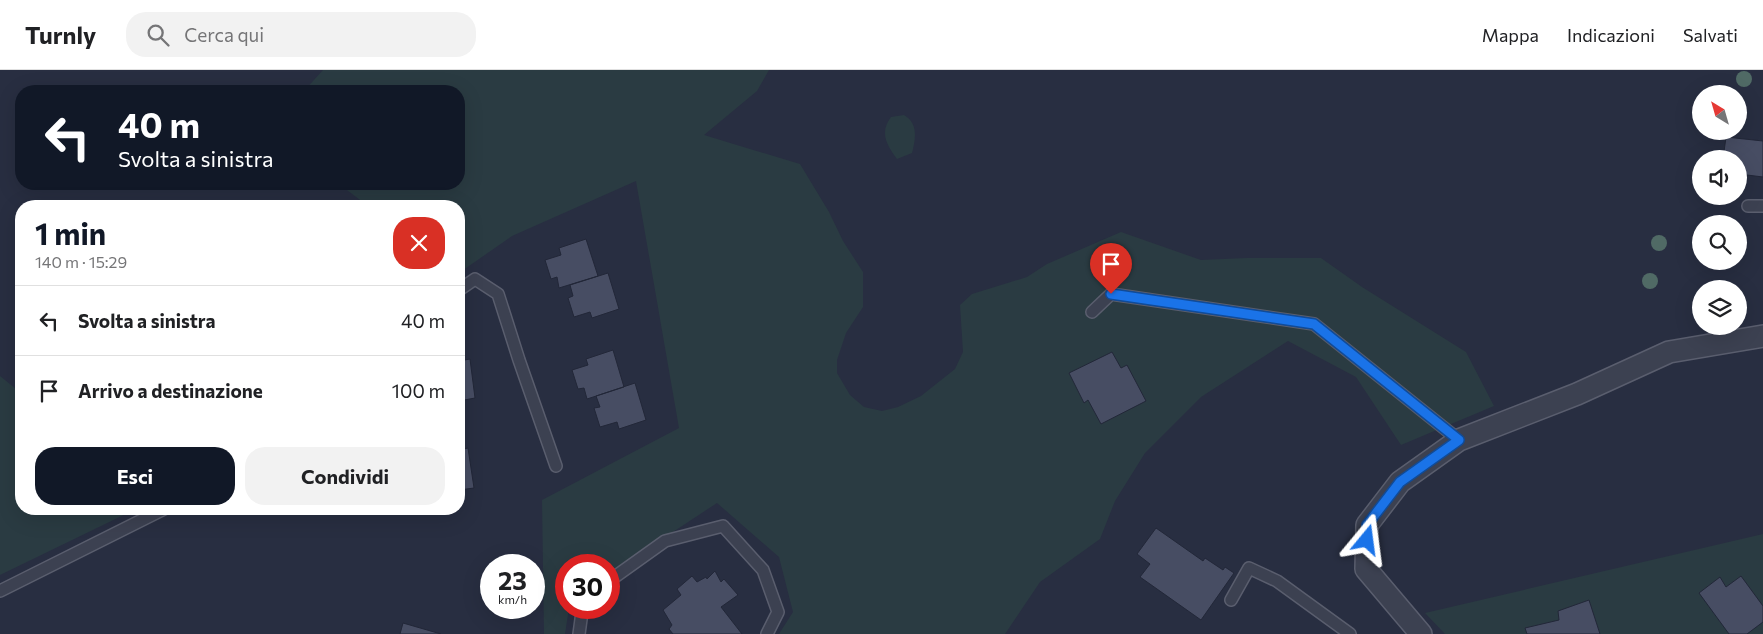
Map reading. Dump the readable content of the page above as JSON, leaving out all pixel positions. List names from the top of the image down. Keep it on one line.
{"north":"top left","page":{"header":"Turnly","search":"Cerca qui","nav":["Mappa","Indicazioni","Salvati"],"turn":["40 m","Svolta a sinistra"],"heading":["1 min","140 m · 15:29"],"list":[{"name":"Svolta a sinistra","value":"40 m"},{"name":"Arrivo a destinazione","value":"100 m"}],"buttons":["Esci","Condividi"],"speed":"23 km/h","limit":"30"}}
